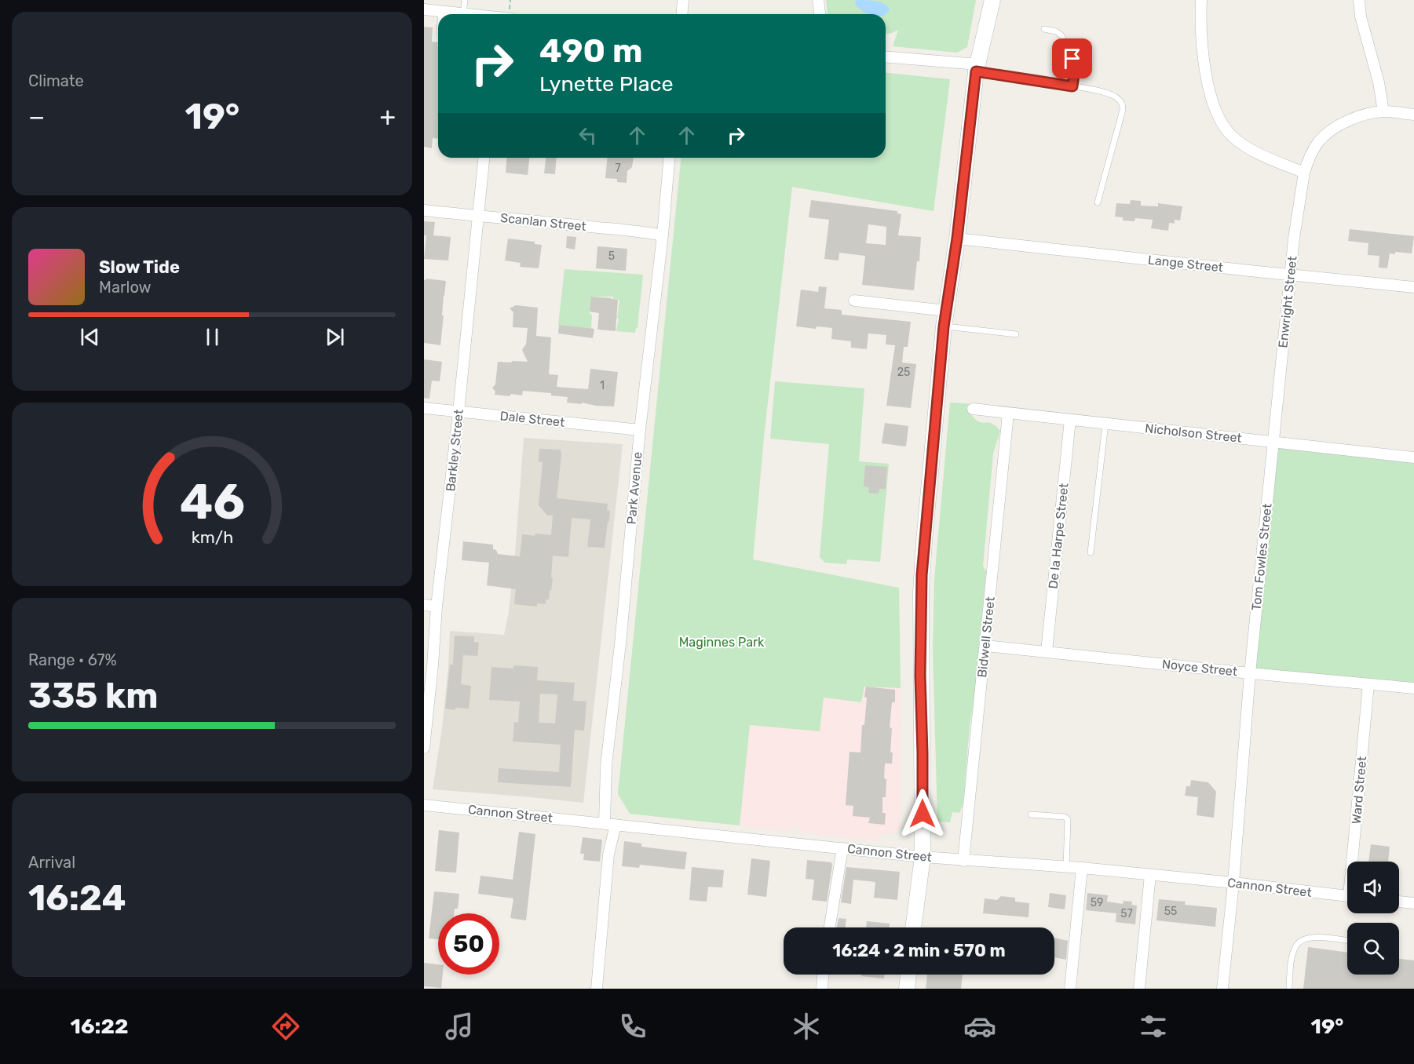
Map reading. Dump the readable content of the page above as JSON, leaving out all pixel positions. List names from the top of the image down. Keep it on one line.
{"streets":{"street":["Scanlan Street","Lange Street","Enwright Street","Dale Street","Nicholson Street","Barkley Street","Park Avenue","De la Harpe Street","Tom Fowles Street","Bidwell Street","Noyce Street","Ward Street","Cannon Street"]},"crossings":[["Scanlan Street","Barkley Street"],["Scanlan Street","Park Avenue"],["Lange Street","Enwright Street"],["Enwright Street","Nicholson Street"],["Enwright Street","Tom Fowles Street"],["Dale Street","Barkley Street"],["Dale Street","Park Avenue"],["Nicholson Street","De la Harpe Street"],["Nicholson Street","Tom Fowles Street"],["Nicholson Street","Bidwell Street"],["Park Avenue","Cannon Street"],["De la Harpe Street","Noyce Street"],["Tom Fowles Street","Noyce Street"],["Tom Fowles Street","Cannon Street"],["Bidwell Street","Noyce Street"],["Bidwell Street","Cannon Street"],["Noyce Street","Ward Street"]],"parks":["Maginnes Park"],"house_numbers":["7","5","25","1","59","55","57"],"page":{"tile":["Climate",["Range · 67%","335 km"],["Arrival","16:24"]],"turn":["490 m","Lynette Place"],"heat":["−","19°","+"],"song":["Slow Tide","Marlow"],"limit":"50","trip":"16:24 · 2 min · 570 m","tabs":["16:22","19°"],"gauge":["46","km/h"]}}
